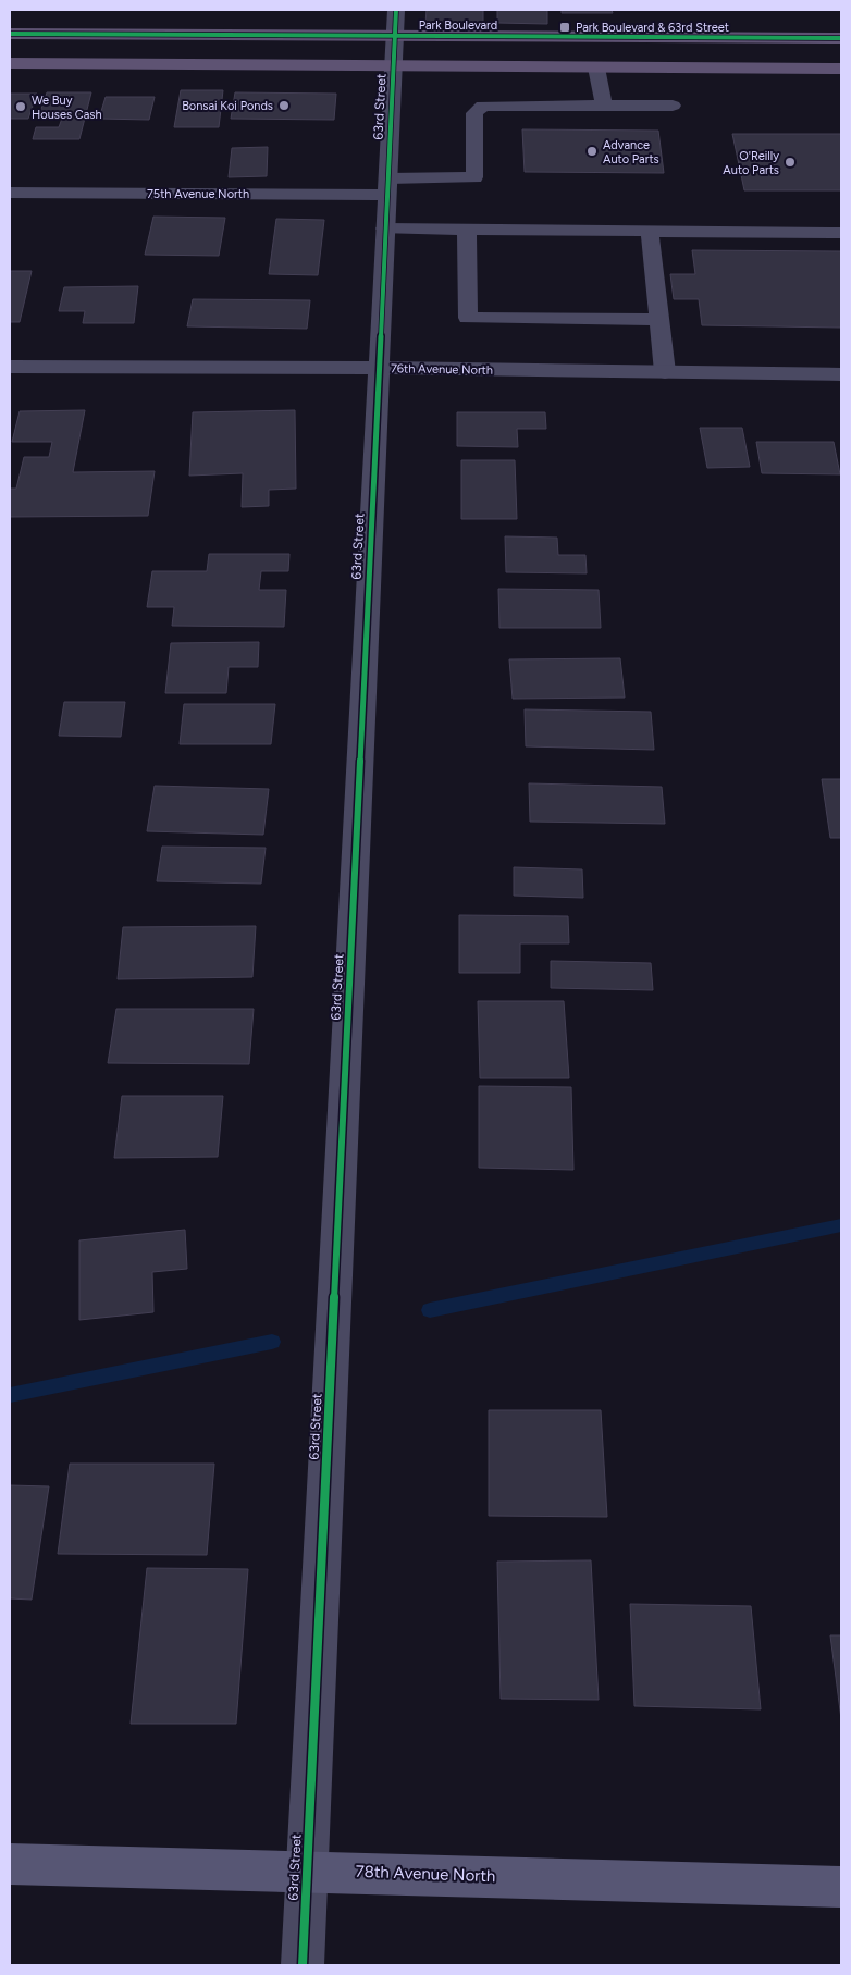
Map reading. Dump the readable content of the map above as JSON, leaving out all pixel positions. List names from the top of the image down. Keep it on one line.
{"streets":{"main road":["Park Boulevard"],"street":["63rd Street","75th Avenue North","76th Avenue North","78th Avenue North"]},"crossings":[["Park Boulevard","63rd Street"],["63rd Street","75th Avenue North"],["63rd Street","76th Avenue North"],["63rd Street","78th Avenue North"]],"places":{"transit":["Park Boulevard & 63rd Street"],"other":["Bonsai Koi Ponds","We Buy Houses Cash","Advance Auto Parts","O'Reilly Auto Parts"]}}
